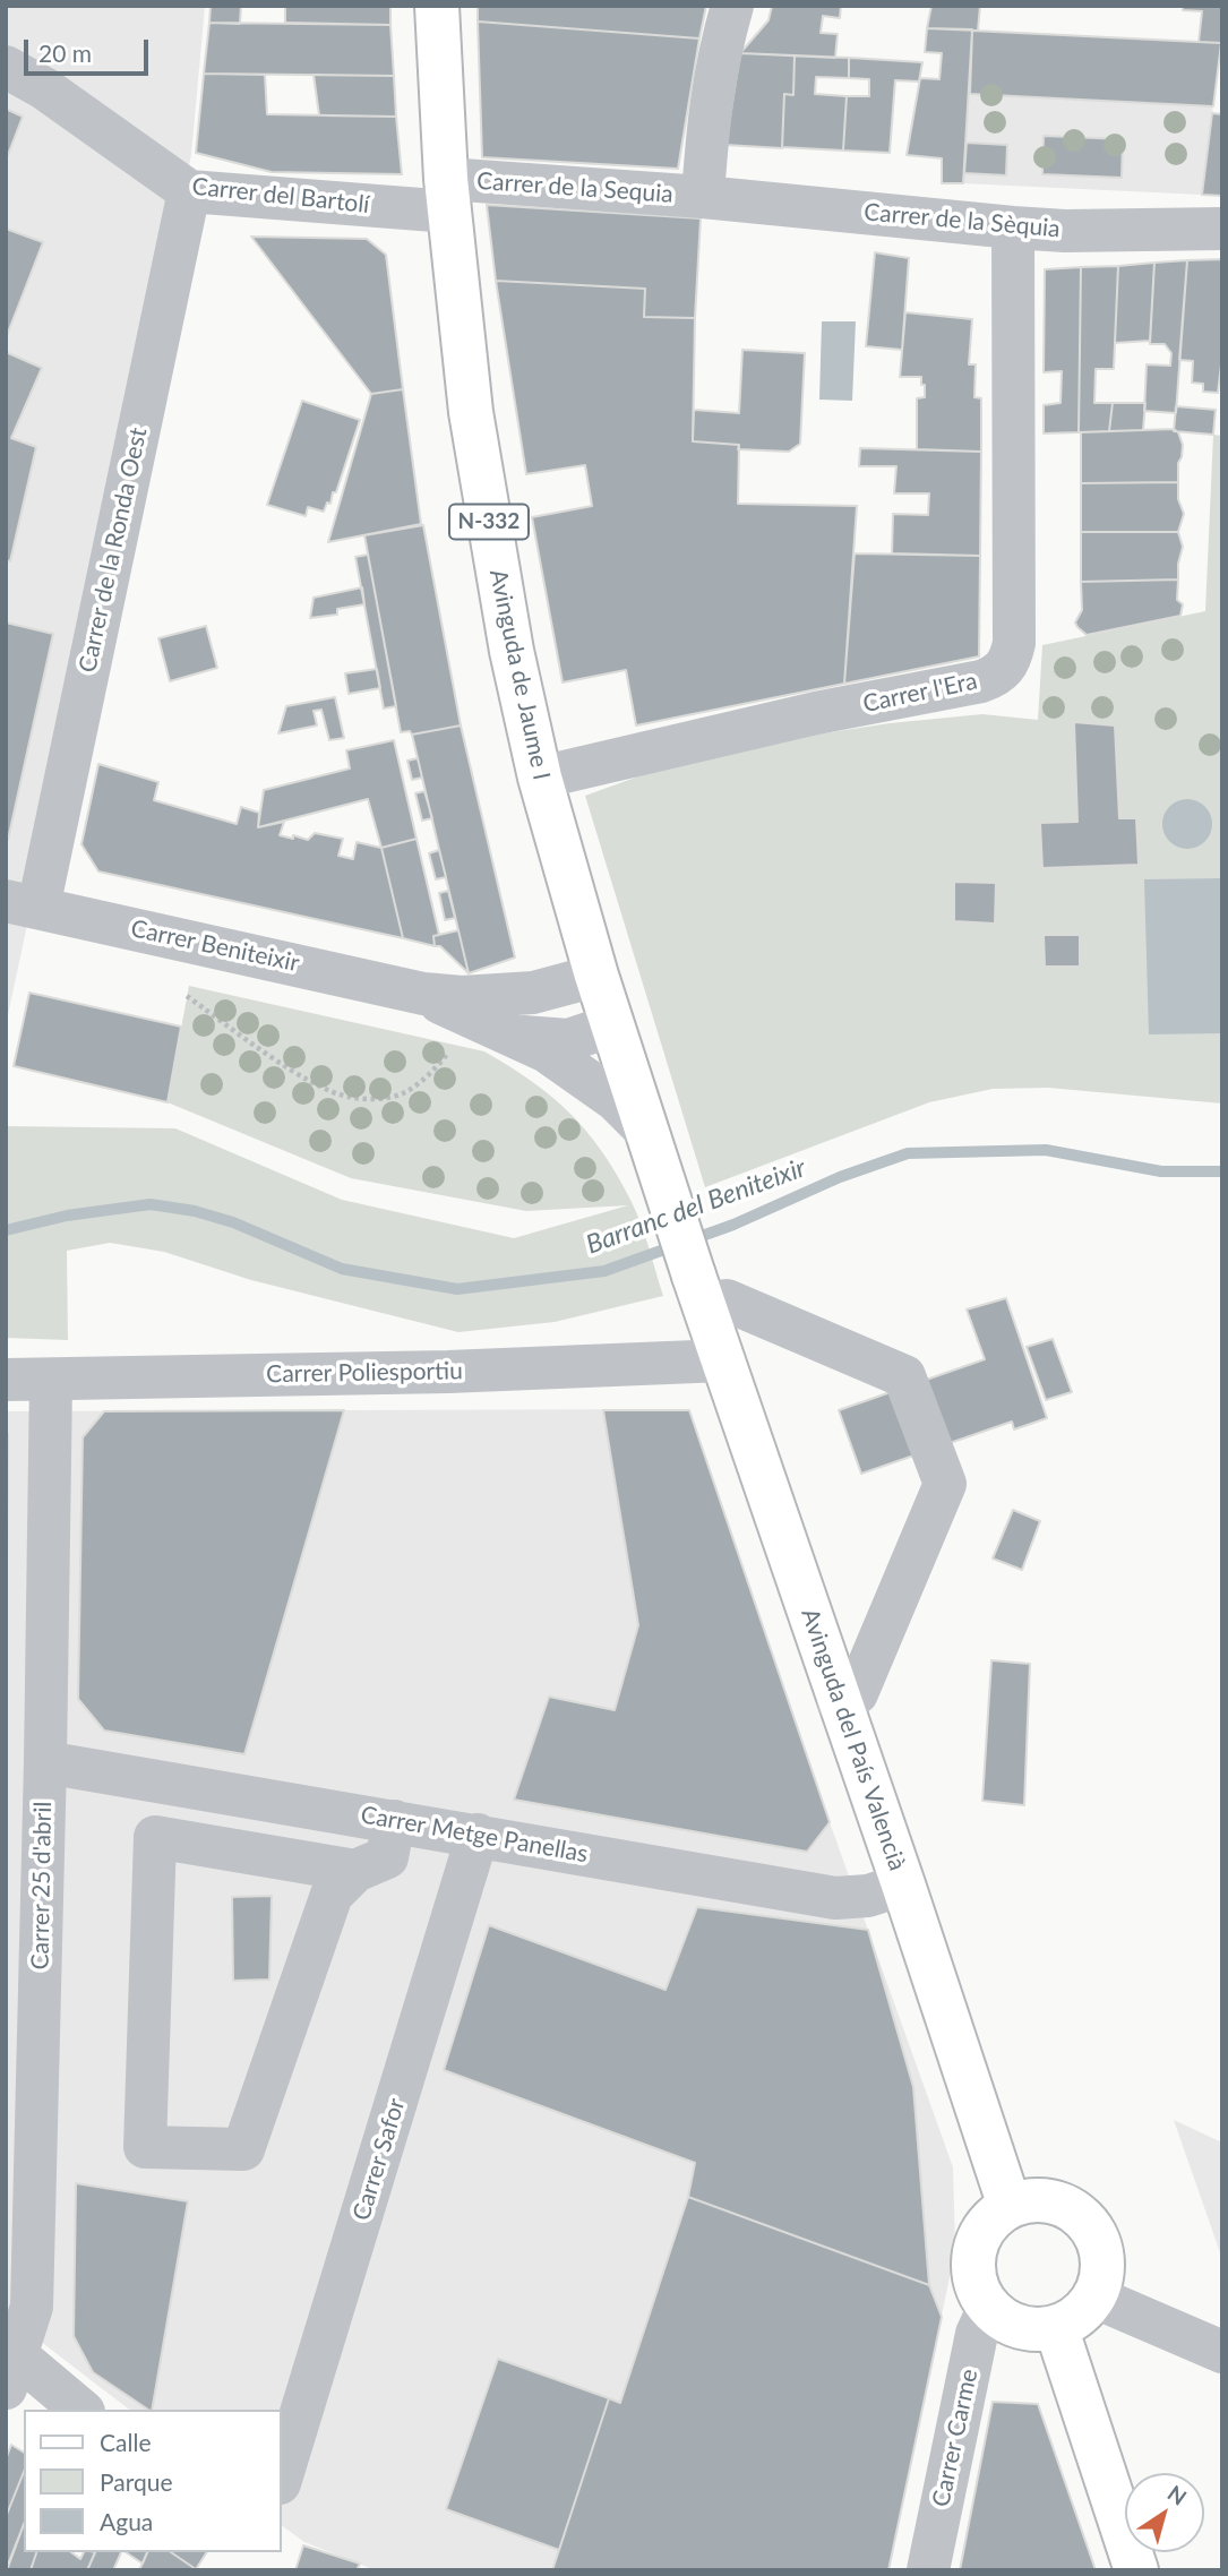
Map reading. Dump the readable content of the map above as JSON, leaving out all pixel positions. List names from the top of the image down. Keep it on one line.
{"streets":{"main road":["N-332","Avinguda de Jaume I","Avinguda del País Valencià"],"street":["Carrer de la Sequia","Carrer del Bartolí","Carrer de la Sèquia","Carrer de la Ronda Oest","Carrer l'Era","Carrer Beniteixir","Carrer Poliesportiu","Carrer Metge Panellas","Carrer 25 d'abril","Carrer Safor","Carrer Carme"]},"crossings":[["Carrer de la Sequia","Carrer del Bartolí"],["Carrer de la Sequia","Carrer de la Sèquia"],["Carrer de la Sequia","Avinguda de Jaume I"],["Carrer del Bartolí","Carrer de la Ronda Oest"],["Carrer del Bartolí","Avinguda de Jaume I"],["Carrer de la Sèquia","Carrer l'Era"],["Carrer de la Ronda Oest","Carrer Beniteixir"],["Avinguda de Jaume I","Carrer l'Era"],["Avinguda de Jaume I","Carrer Beniteixir"],["Avinguda de Jaume I","Avinguda del País Valencià"],["Carrer Poliesportiu","Avinguda del País Valencià"],["Carrer Poliesportiu","Carrer 25 d'abril"],["Avinguda del País Valencià","Carrer Metge Panellas"],["Avinguda del País Valencià","Carrer Carme"],["Carrer Metge Panellas","Carrer 25 d'abril"],["Carrer Metge Panellas","Carrer Safor"]],"water":["Barranc del Beniteixir"],"legend":["Calle","Parque","Agua"],"scale_bar":"20 m","north":"top right"}
